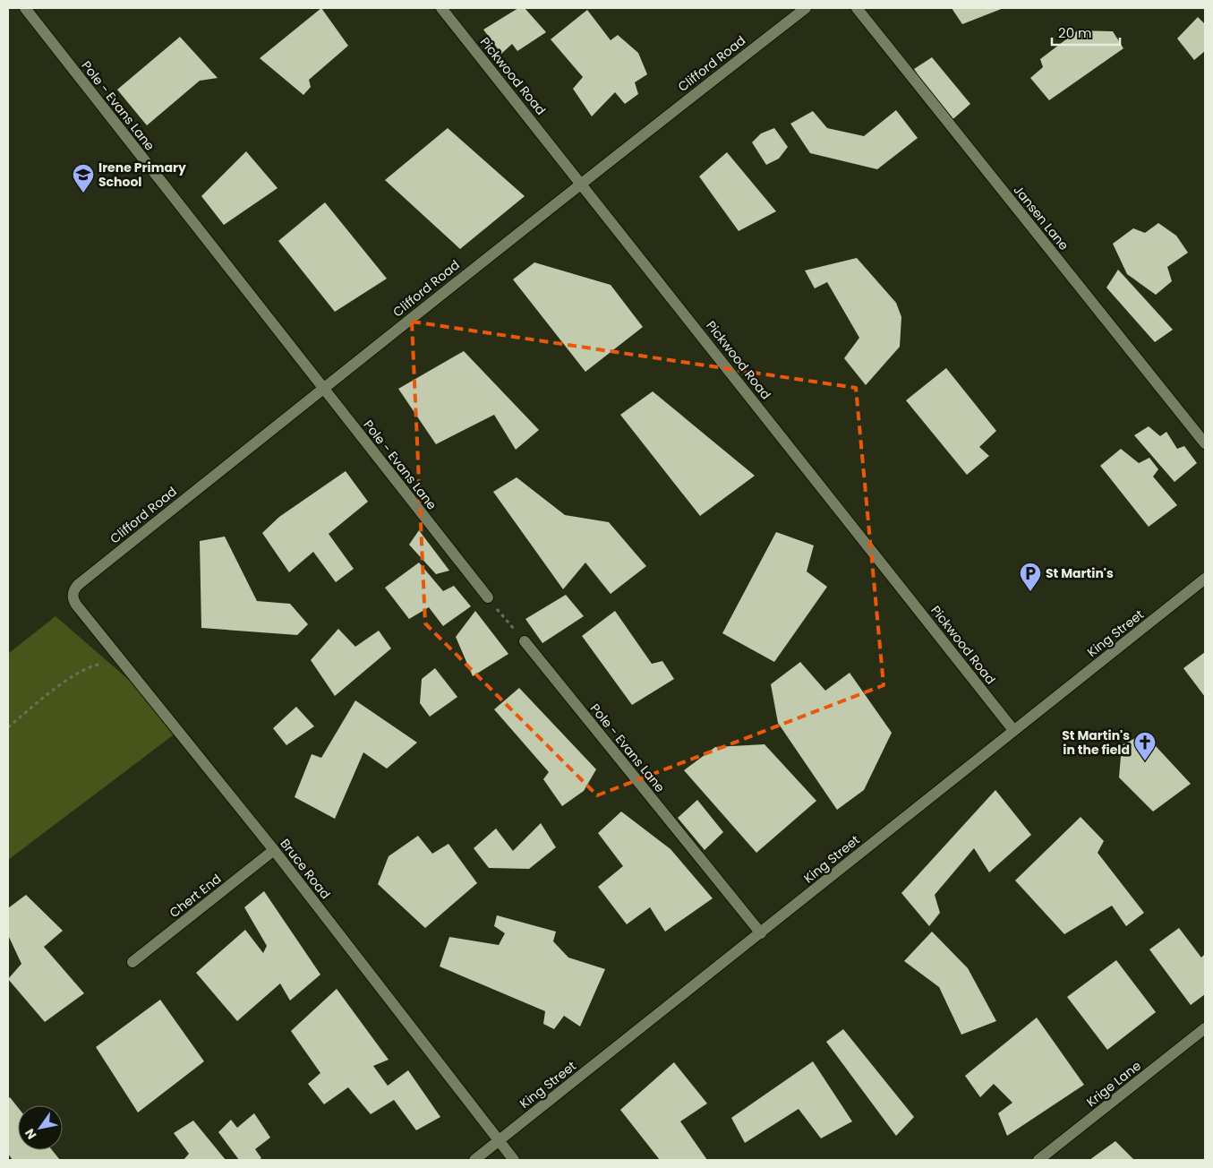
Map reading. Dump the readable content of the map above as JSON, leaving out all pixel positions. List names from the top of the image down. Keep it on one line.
{"streets":{"street":["Clifford Road","Pickwood Road","Pole - Evans Lane","Jansen Lane","King Street","Bruce Road","Chert End","Krige Lane"]},"crossings":[["Clifford Road","Pickwood Road"],["Clifford Road","Pole - Evans Lane"],["Clifford Road","Bruce Road"],["Pickwood Road","King Street"],["Pole - Evans Lane","King Street"],["King Street","Bruce Road"],["Bruce Road","Chert End"]],"places":{"school or university":["Irene Primary School"],"parking":["St Martin's"],"church":["St Martin's in the field"]},"scale_bar":"20 m","north":"bottom left"}
